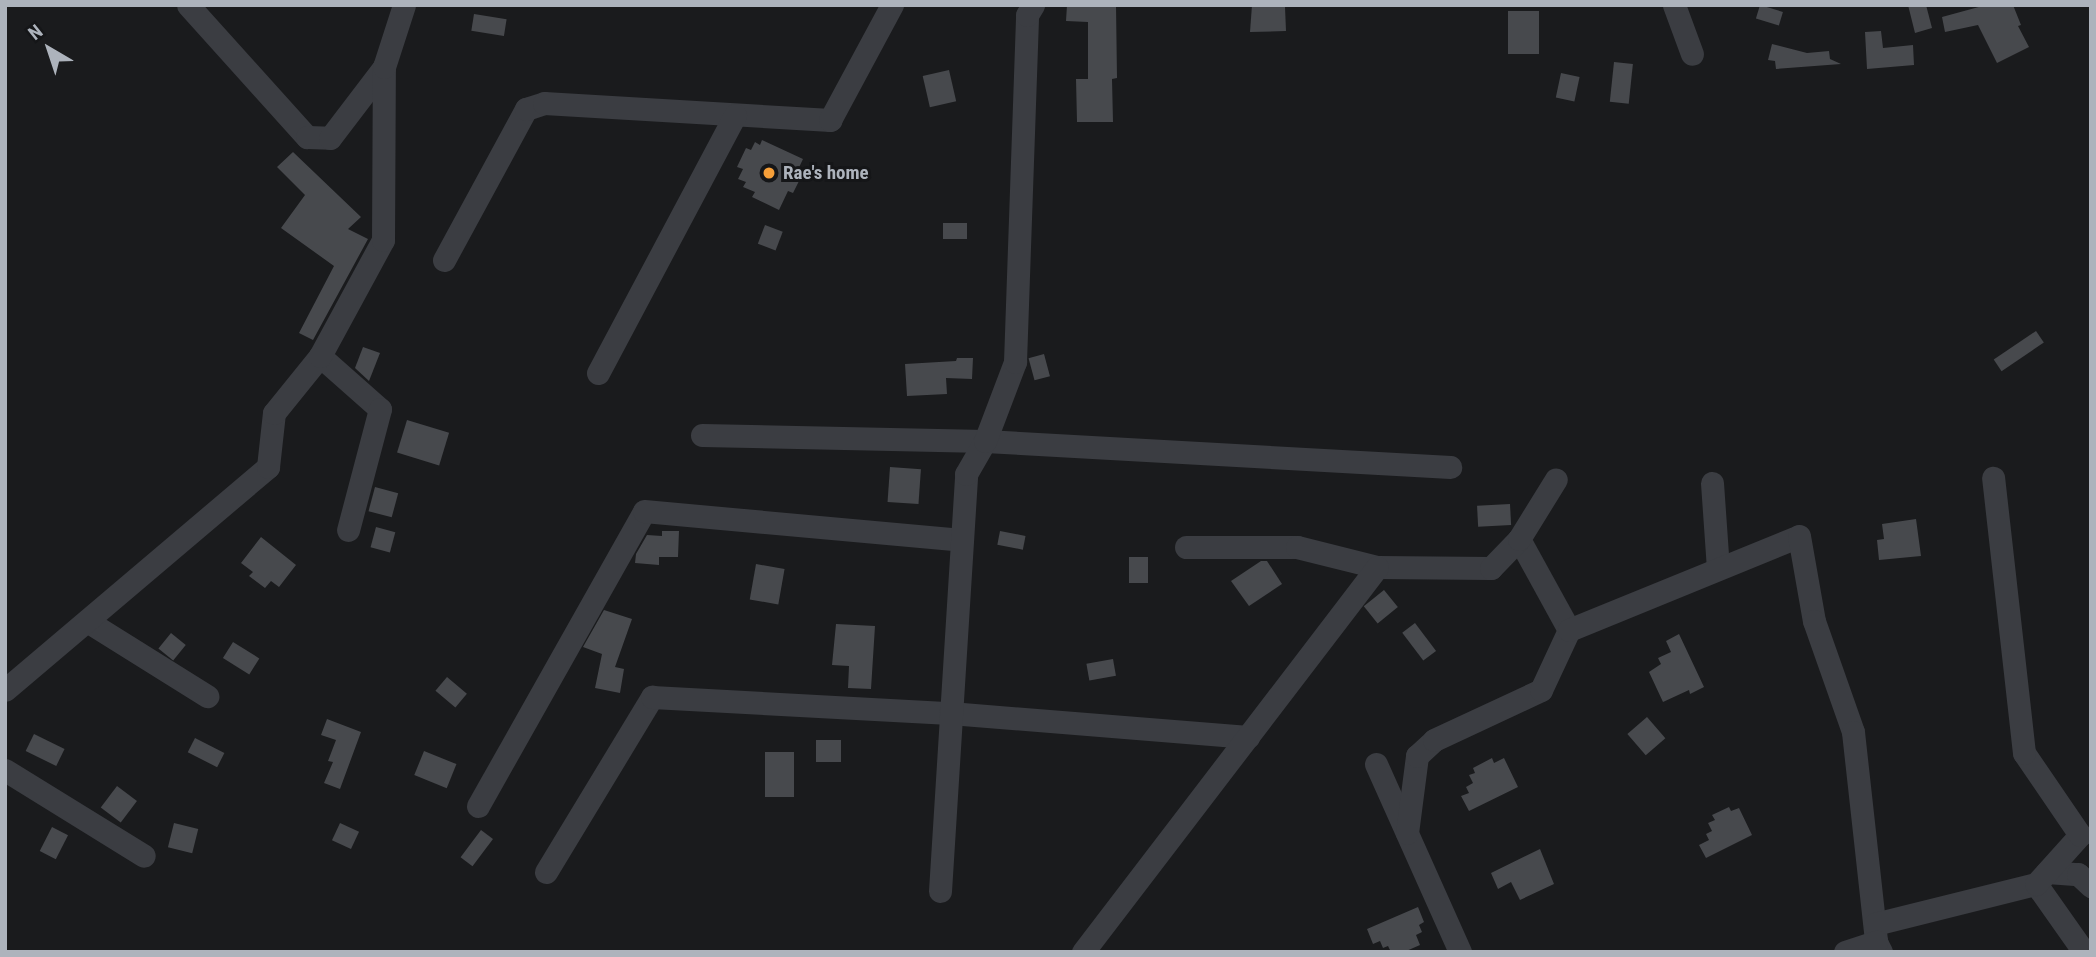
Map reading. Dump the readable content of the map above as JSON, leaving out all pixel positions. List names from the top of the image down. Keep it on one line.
{"places":["Rae's home"],"north":"top left"}
